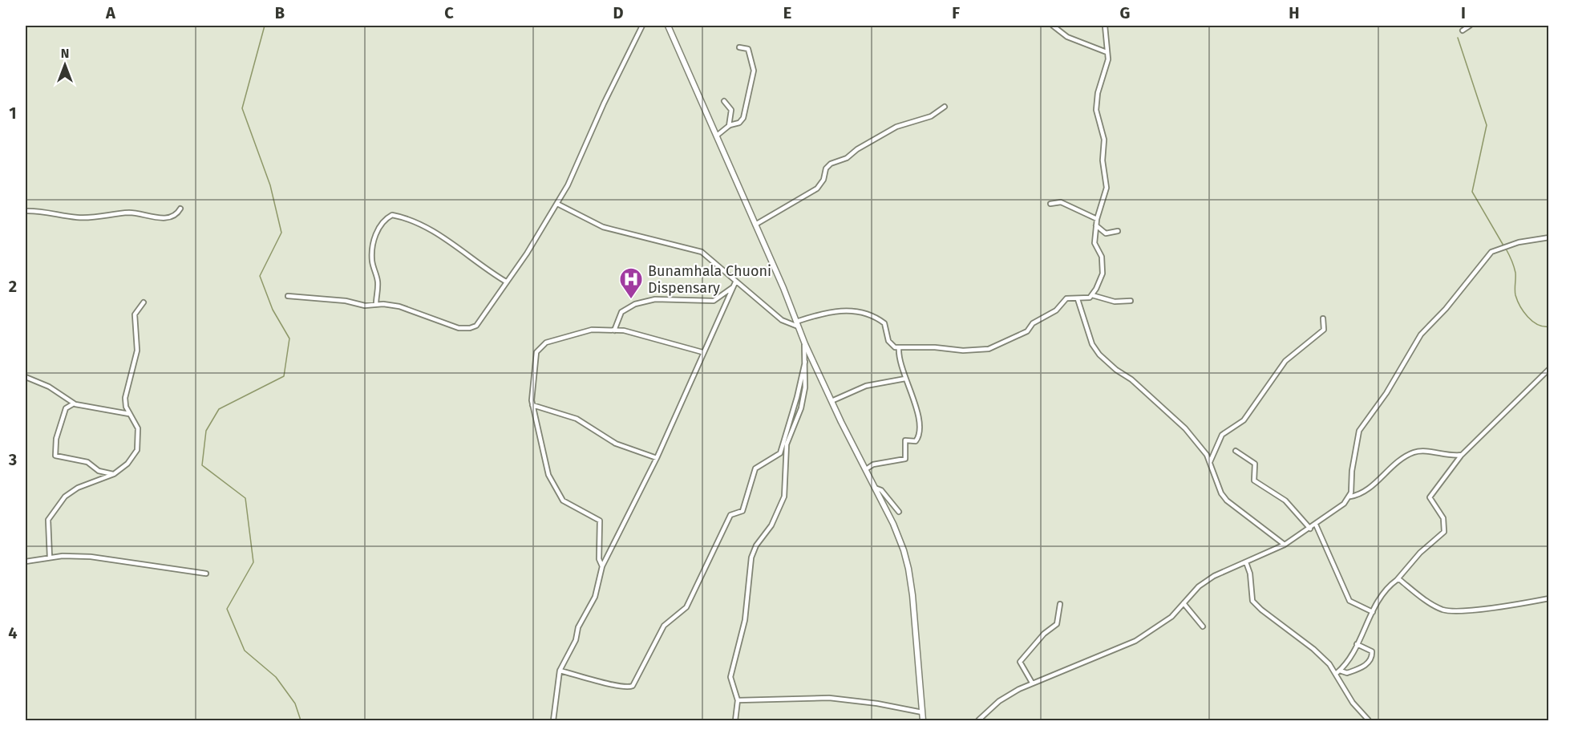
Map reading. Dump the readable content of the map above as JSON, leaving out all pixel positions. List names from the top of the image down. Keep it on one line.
{"places":{"hospital":["Bunamhala Chuoni Dispensary"]},"north":"top","grid":{"columns":["A","B","C","D","E","F","G","H","I"],"rows":["1","2","3","4"]}}
